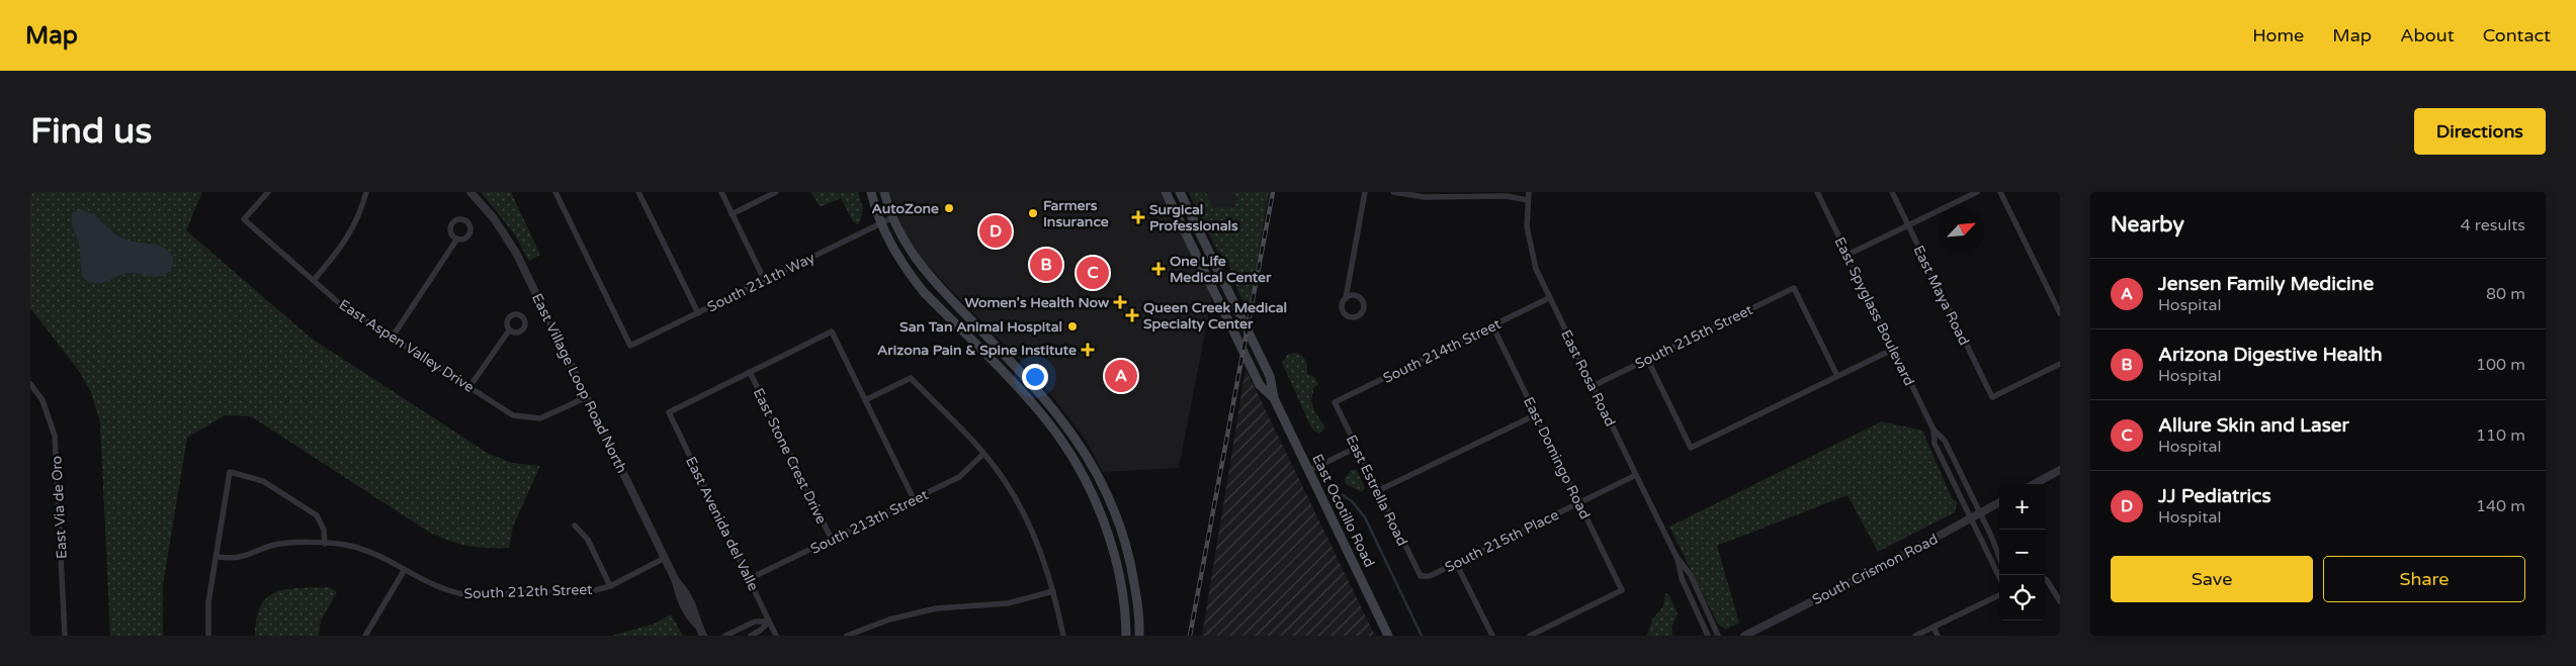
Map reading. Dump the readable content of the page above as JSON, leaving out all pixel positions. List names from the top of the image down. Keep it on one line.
{"streets":{"main road":["East Ocotillo Road"],"street":["South 211th Way","East Maya Road","East Spyglass Boulevard","South 215th Street","East Aspen Valley Drive","South 214th Street","East Rosa Road","East Village Loop Road North","East Stone Crest Drive","East Domingo Road","East Estrella Road","East Via de Oro","South 213th Street","East Avenida del Valle","South 215th Place","South Crismon Road","South 212th Street"]},"crossings":[["East Spyglass Boulevard","South Crismon Road"],["South 215th Street","East Rosa Road"],["East Aspen Valley Drive","East Village Loop Road North"],["South 214th Street","East Rosa Road"],["South 214th Street","East Domingo Road"],["South 214th Street","East Estrella Road"],["East Rosa Road","South 215th Place"],["East Village Loop Road North","South 212th Street"],["East Stone Crest Drive","South 213th Street"],["East Stone Crest Drive","East Avenida del Valle"],["East Domingo Road","South 215th Place"],["East Estrella Road","South 215th Place"],["South 213th Street","East Avenida del Valle"]],"places":{"other":["AutoZone","Farmers Insurance","San Tan Animal Hospital"],"health":["Surgical Professionals","One Life Medical Center","Women's Health Now","Queen Creek Medical Specialty Center","Arizona Pain & Spine Institute"]},"north":"top right","page":{"header":"Map","nav":["Home","Map","About","Contact"],"buttons":["Directions",["Save","Share"]],"title":"Find us","heading":["Nearby","4 results"],"pins":["D","B","C","A"],"list":[{"mark":"A","name":"Jensen Family Medicine","note":"Hospital","value":"80 m"},{"mark":"B","name":"Arizona Digestive Health","note":"Hospital","value":"100 m"},{"mark":"C","name":"Allure Skin and Laser","note":"Hospital","value":"110 m"},{"mark":"D","name":"JJ Pediatrics","note":"Hospital","value":"140 m"}],"map_buttons":["+","−"]}}
